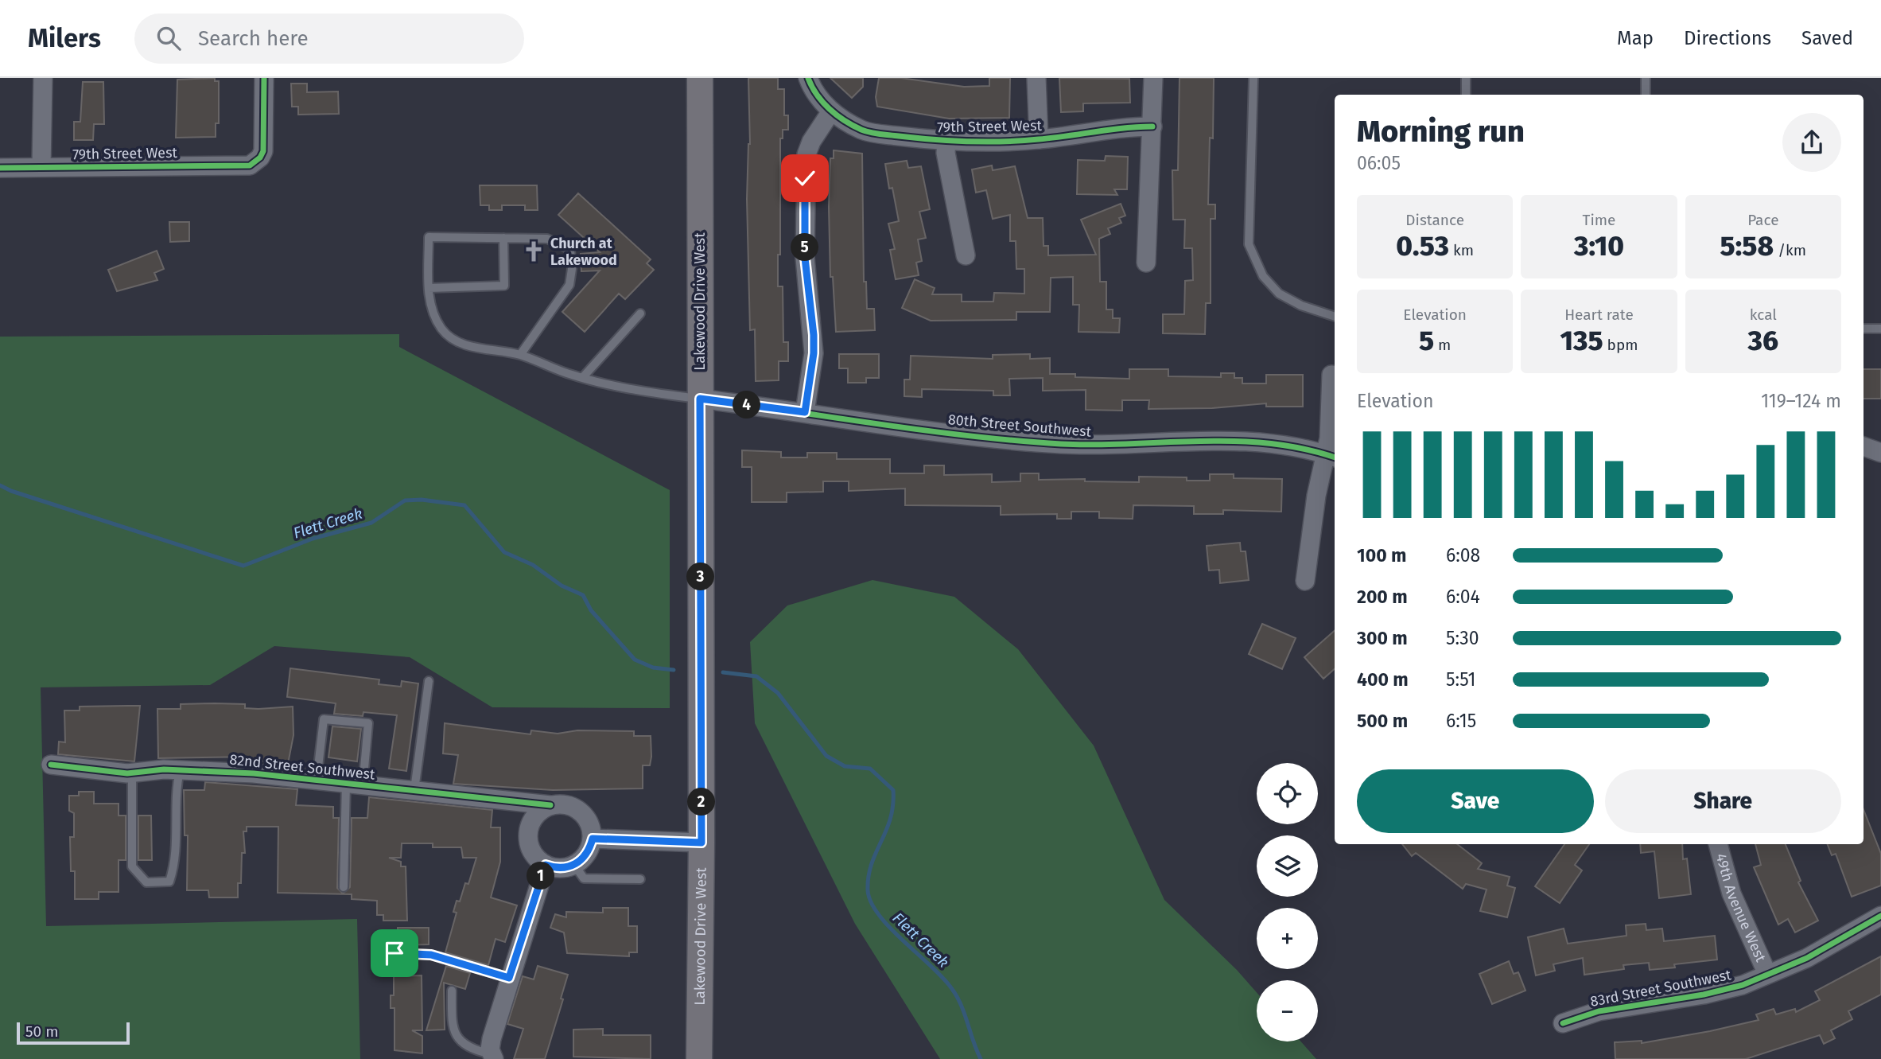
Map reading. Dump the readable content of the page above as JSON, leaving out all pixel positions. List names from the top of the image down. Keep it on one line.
{"streets":{"main road":["Lakewood Drive West"],"street":["79th Street West","80th Street Southwest","82nd Street Southwest","49th Avenue West","83rd Street Southwest"]},"crossings":[["Lakewood Drive West","80th Street Southwest"],["49th Avenue West","83rd Street Southwest"]],"water":["Flett Creek"],"places":{"church":["Church at Lakewood"]},"scale_bar":"50 m","page":{"header":"Milers","search":"Search here","nav":["Map","Directions","Saved"],"heading":["Morning run","06:05"],"stats":[["Distance","0.53 km"],["Time","3:10"],["Pace","5:58 /km"],["Elevation","5 m"],["Heart rate","135 bpm"],["kcal","36"]],"pins":["5","4","3","2","1"],"chart":["Elevation","119–124 m"],"list":[{"name":"100 m","note":"6:08"},{"name":"200 m","note":"6:04"},{"name":"300 m","note":"5:30"},{"name":"400 m","note":"5:51"},{"name":"500 m","note":"6:15"}],"buttons":["Save","Share"],"map_buttons":["+","−"],"scale":"50 m"}}
